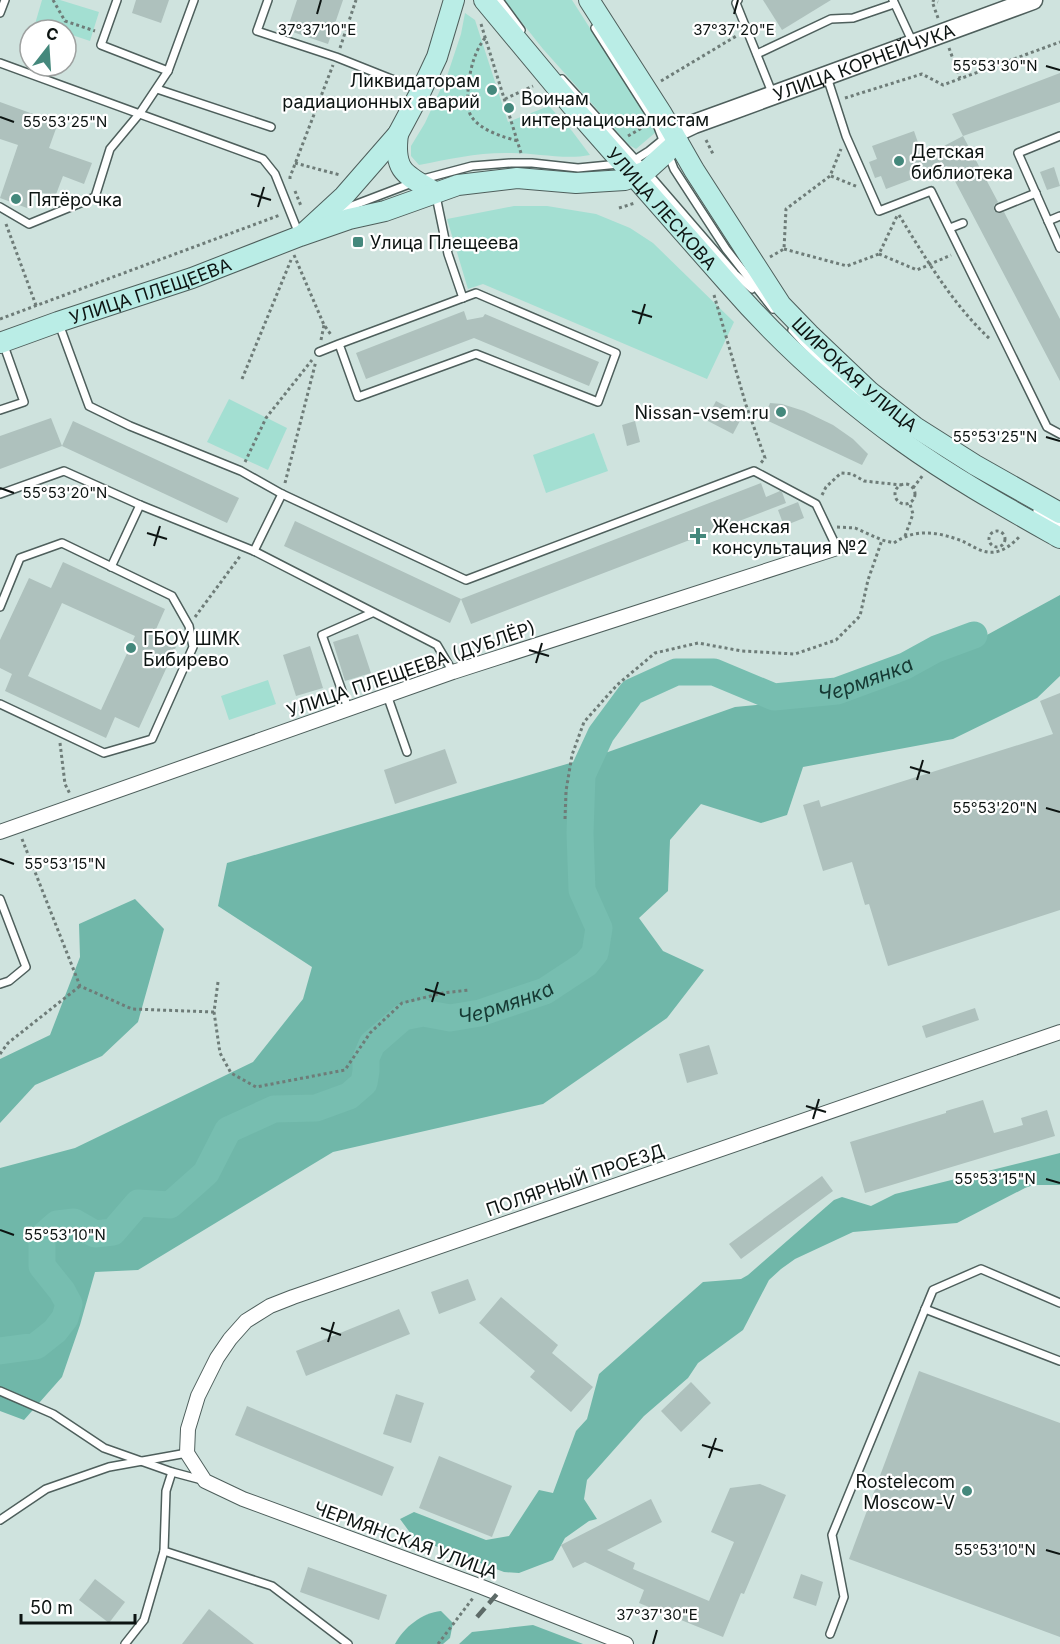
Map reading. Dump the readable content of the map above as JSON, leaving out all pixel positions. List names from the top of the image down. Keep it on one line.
{"streets":{"main road":["УЛИЦА ЛЕСКОВА","УЛИЦА ПЛЕЩЕЕВА","ШИРОКАЯ УЛИЦА"],"street":["УЛИЦА КОРНЕЙЧУКА","УЛИЦА ПЛЕЩЕЕВА (ДУБЛЁР)","ПОЛЯРНЫЙ ПРОЕЗД","ЧЕРМЯНСКАЯ УЛИЦА"]},"crossings":[["УЛИЦА КОРНЕЙЧУКА","УЛИЦА ЛЕСКОВА"],["УЛИЦА КОРНЕЙЧУКА","ШИРОКАЯ УЛИЦА"],["УЛИЦА ЛЕСКОВА","УЛИЦА ПЛЕЩЕЕВА"],["УЛИЦА ЛЕСКОВА","ШИРОКАЯ УЛИЦА"]],"water":["Чермянка"],"places":{"other":["Ликвидаторам радиационных аварий","Воинам интернационалистам","Детская библиотека","Пятёрочка","Nissan-vsem.ru","ГБОУ ШМК Бибирево","Rostelecom Moscow-V"],"transit":["Улица Плещеева"],"health":["Женская консультация №2"]},"scale_bar":"50 m","north":"top","coordinates":["37°37'10\"E","37°37'20\"E","55°53'30\"N","55°53'25\"N","55°53'20\"N","55°53'15\"N","55°53'10\"N","37°37'30\"E"]}
